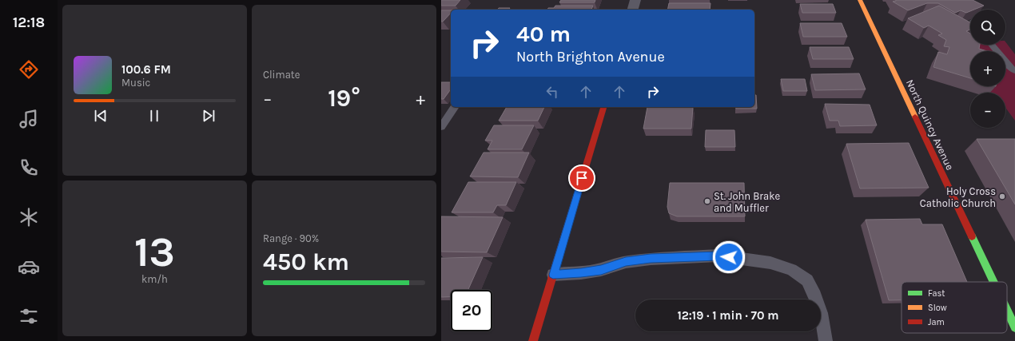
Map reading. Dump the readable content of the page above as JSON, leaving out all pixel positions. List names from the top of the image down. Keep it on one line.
{"streets":{"street":["North Quincy Avenue"]},"places":["Holy Cross Catholic Church","St. John Brake and Muffler"],"legend":["Fast","Slow","Jam"],"page":{"tabs":"12:18","tile":["Climate",["13","km/h"],["Range · 90%","450 km"]],"map_buttons":["+","−"],"turn":["40 m","North Brighton Avenue"],"song":["100.6 FM","Music"],"heat":["−","19°","+"],"limit":"20","trip":"12:19 · 1 min · 70 m"}}
